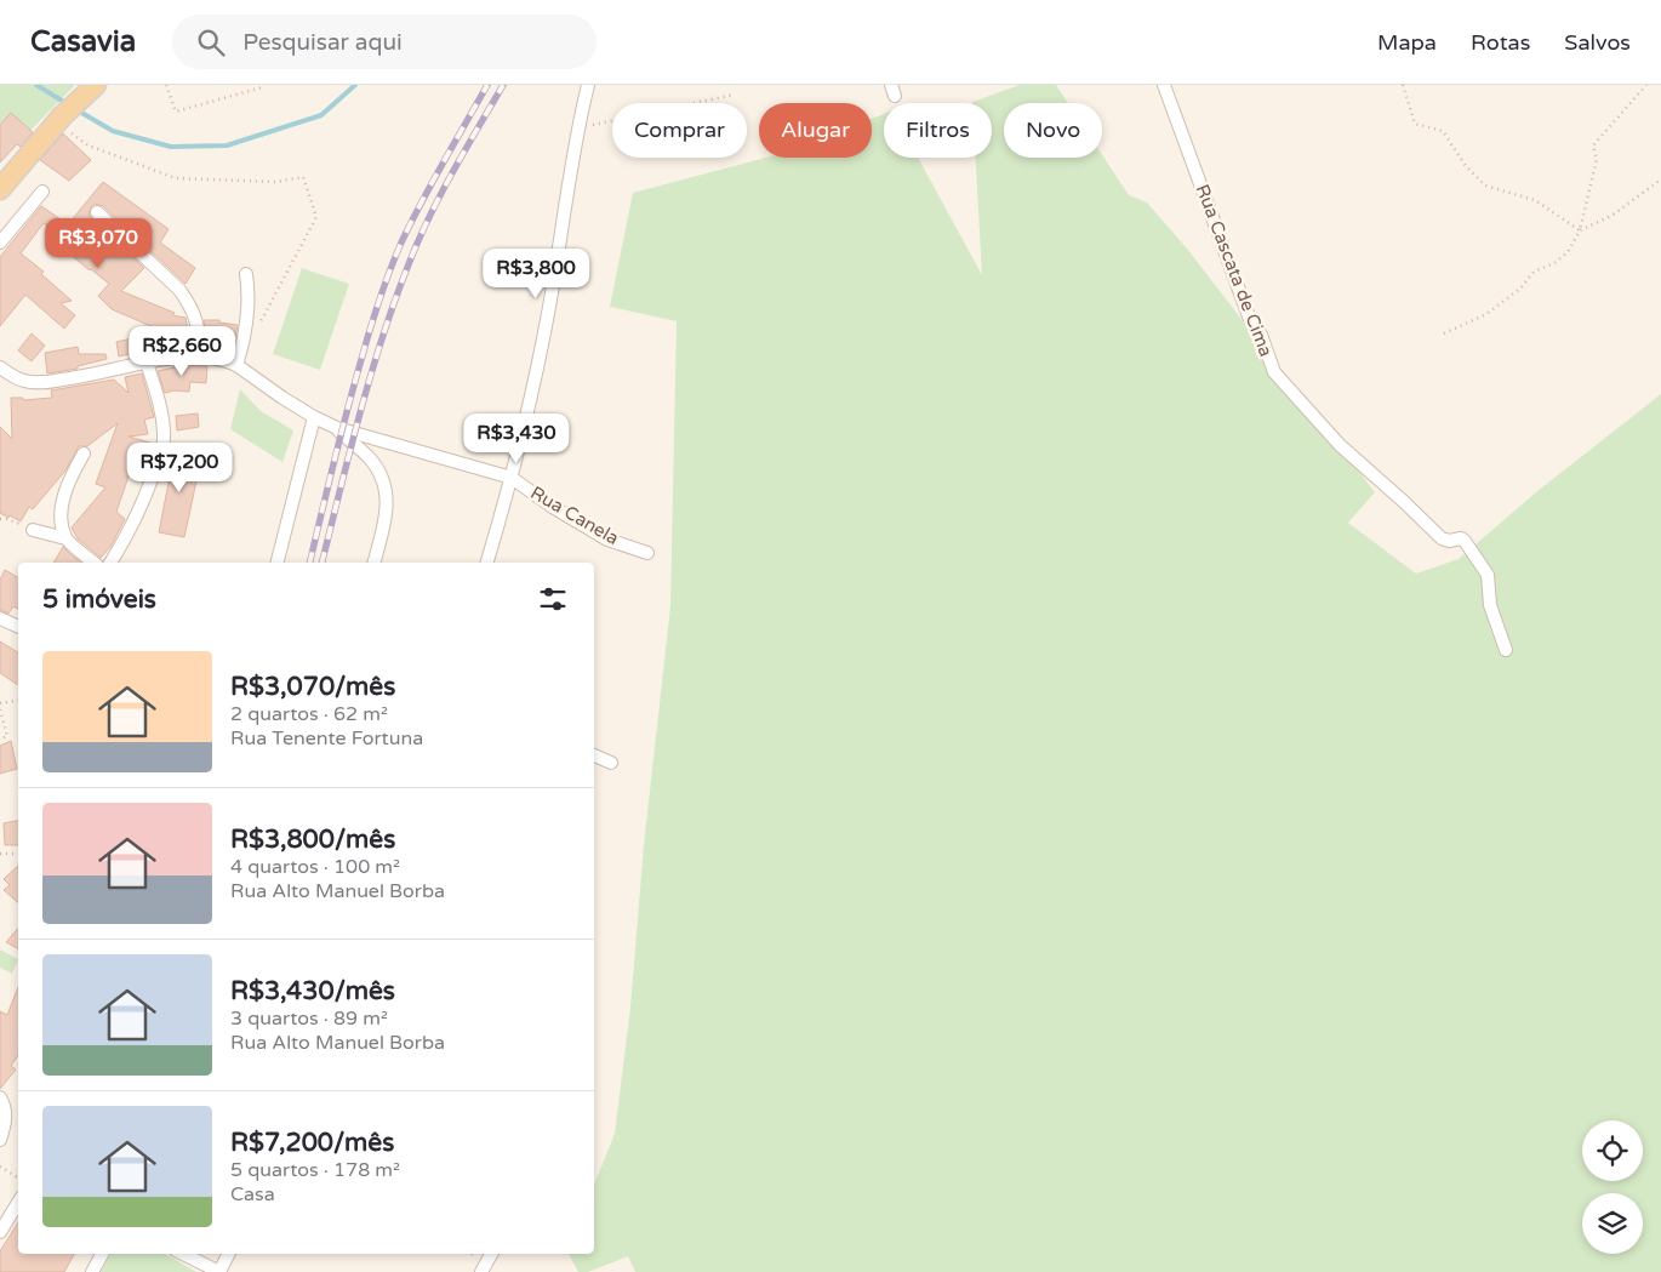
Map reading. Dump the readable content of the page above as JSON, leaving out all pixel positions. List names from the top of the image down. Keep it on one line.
{"streets":{"street":["Rua Cascata de Cima","Rua Canela"]},"page":{"header":"Casavia","search":"Pesquisar aqui","nav":["Mapa","Rotas","Salvos"],"chip":["Comprar","Alugar","Filtros","Novo"],"price":["R$3,070","R$3,800","R$2,660","R$3,430","R$7,200"],"heading":"5 imóveis","list":[{"name":"R$3,070/mês","note":"2 quartos · 62 m² · Rua Tenente Fortuna"},{"name":"R$3,800/mês","note":"4 quartos · 100 m² · Rua Alto Manuel Borba"},{"name":"R$3,430/mês","note":"3 quartos · 89 m² · Rua Alto Manuel Borba"},{"name":"R$7,200/mês","note":"5 quartos · 178 m² · Casa"}]}}
